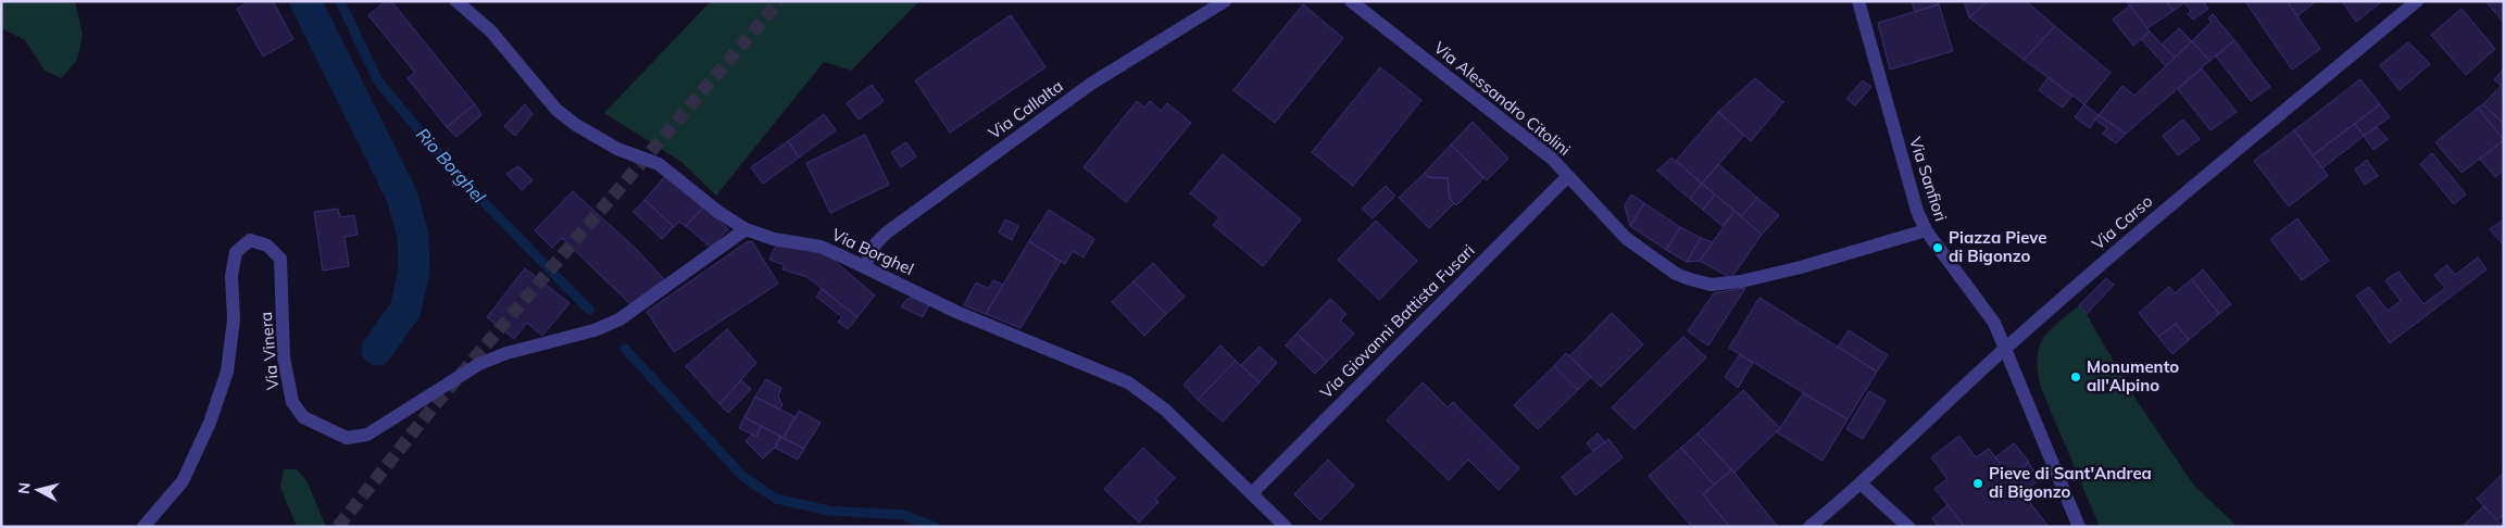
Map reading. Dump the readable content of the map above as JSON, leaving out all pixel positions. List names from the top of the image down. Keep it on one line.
{"streets":{"street":["Via Alessandro Citolini","Via Callalta","Via Sanfiori","Via Carso","Via Borghel","Via Giovanni Battista Fusari","Via Vinera"]},"crossings":[["Via Alessandro Citolini","Via Sanfiori"],["Via Alessandro Citolini","Via Giovanni Battista Fusari"],["Via Callalta","Via Borghel"],["Via Sanfiori","Via Carso"],["Via Borghel","Via Giovanni Battista Fusari"],["Via Borghel","Via Vinera"]],"water":["Rio Borghel"],"places":["Piazza Pieve di Bigonzo","Monumento all'Alpino","Pieve di Sant'Andrea di Bigonzo"],"north":"left"}
